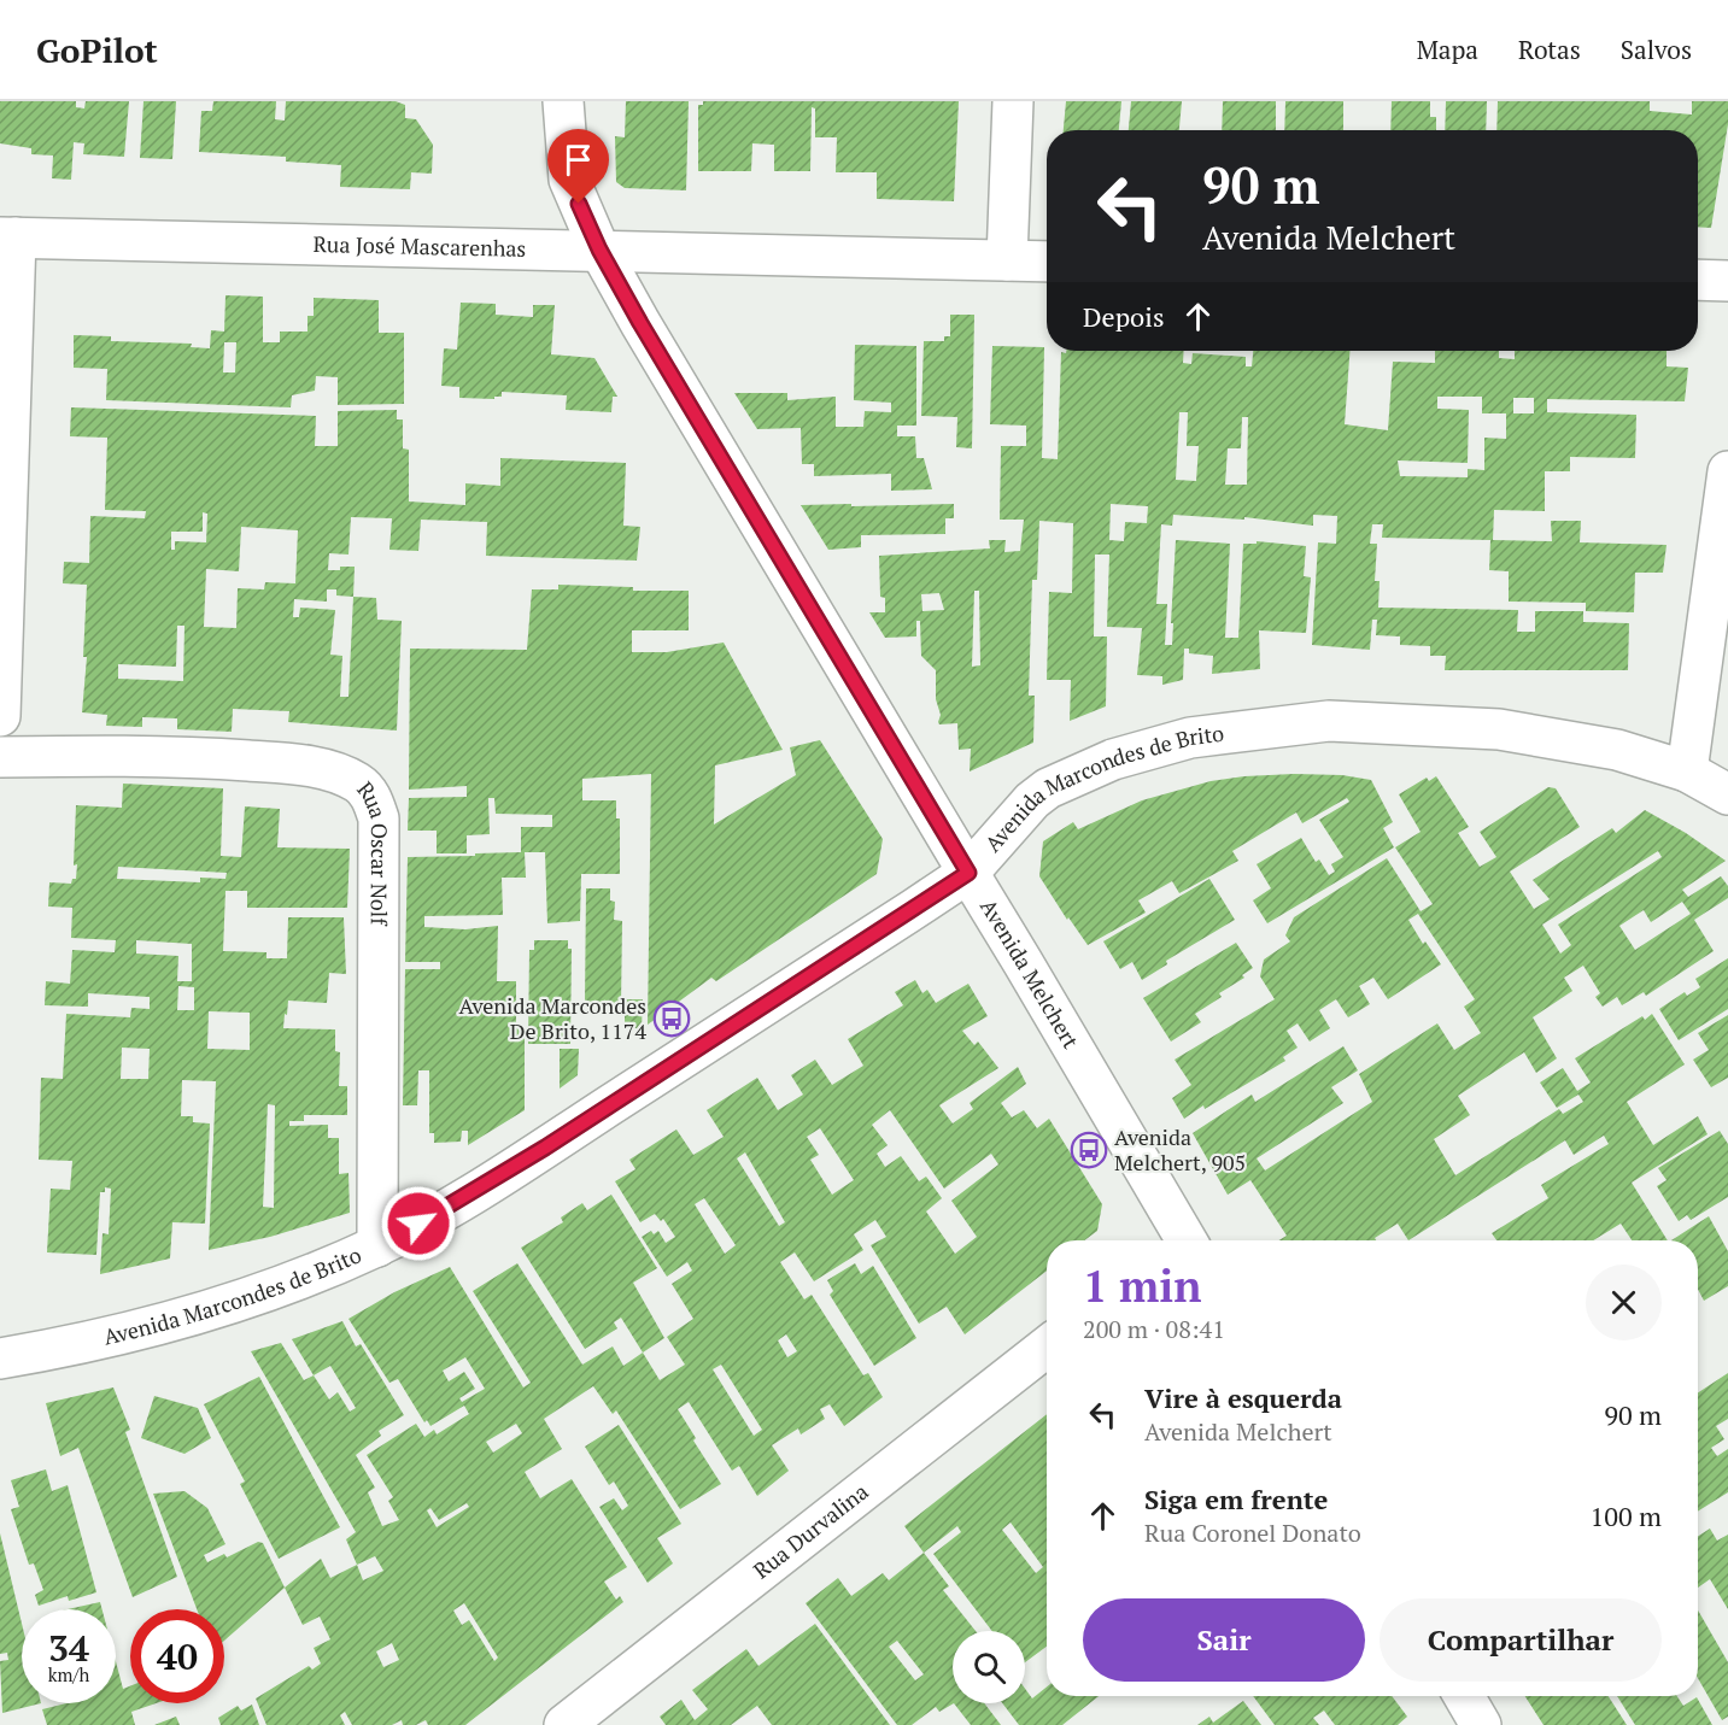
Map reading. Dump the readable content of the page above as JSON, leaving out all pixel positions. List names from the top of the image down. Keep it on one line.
{"streets":{"street":["Rua José Mascarenhas","Avenida Marcondes de Brito","Rua Oscar Nolf","Avenida Melchert","Rua Durvalina"]},"crossings":[["Rua José Mascarenhas","Avenida Melchert"],["Avenida Marcondes de Brito","Rua Oscar Nolf"],["Avenida Marcondes de Brito","Avenida Melchert"]],"places":{"bus stop":["Avenida Marcondes De Brito, 1174","Avenida Melchert, 905"]},"page":{"header":"GoPilot","nav":["Mapa","Rotas","Salvos"],"turn":["90 m","Avenida Melchert"],"then":"Depois","heading":["1 min","200 m · 08:41"],"list":[{"name":"Vire à esquerda","note":"Avenida Melchert","value":"90 m"},{"name":"Siga em frente","note":"Rua Coronel Donato","value":"100 m"}],"buttons":["Sair","Compartilhar"],"speed":"34 km/h","limit":"40"}}
